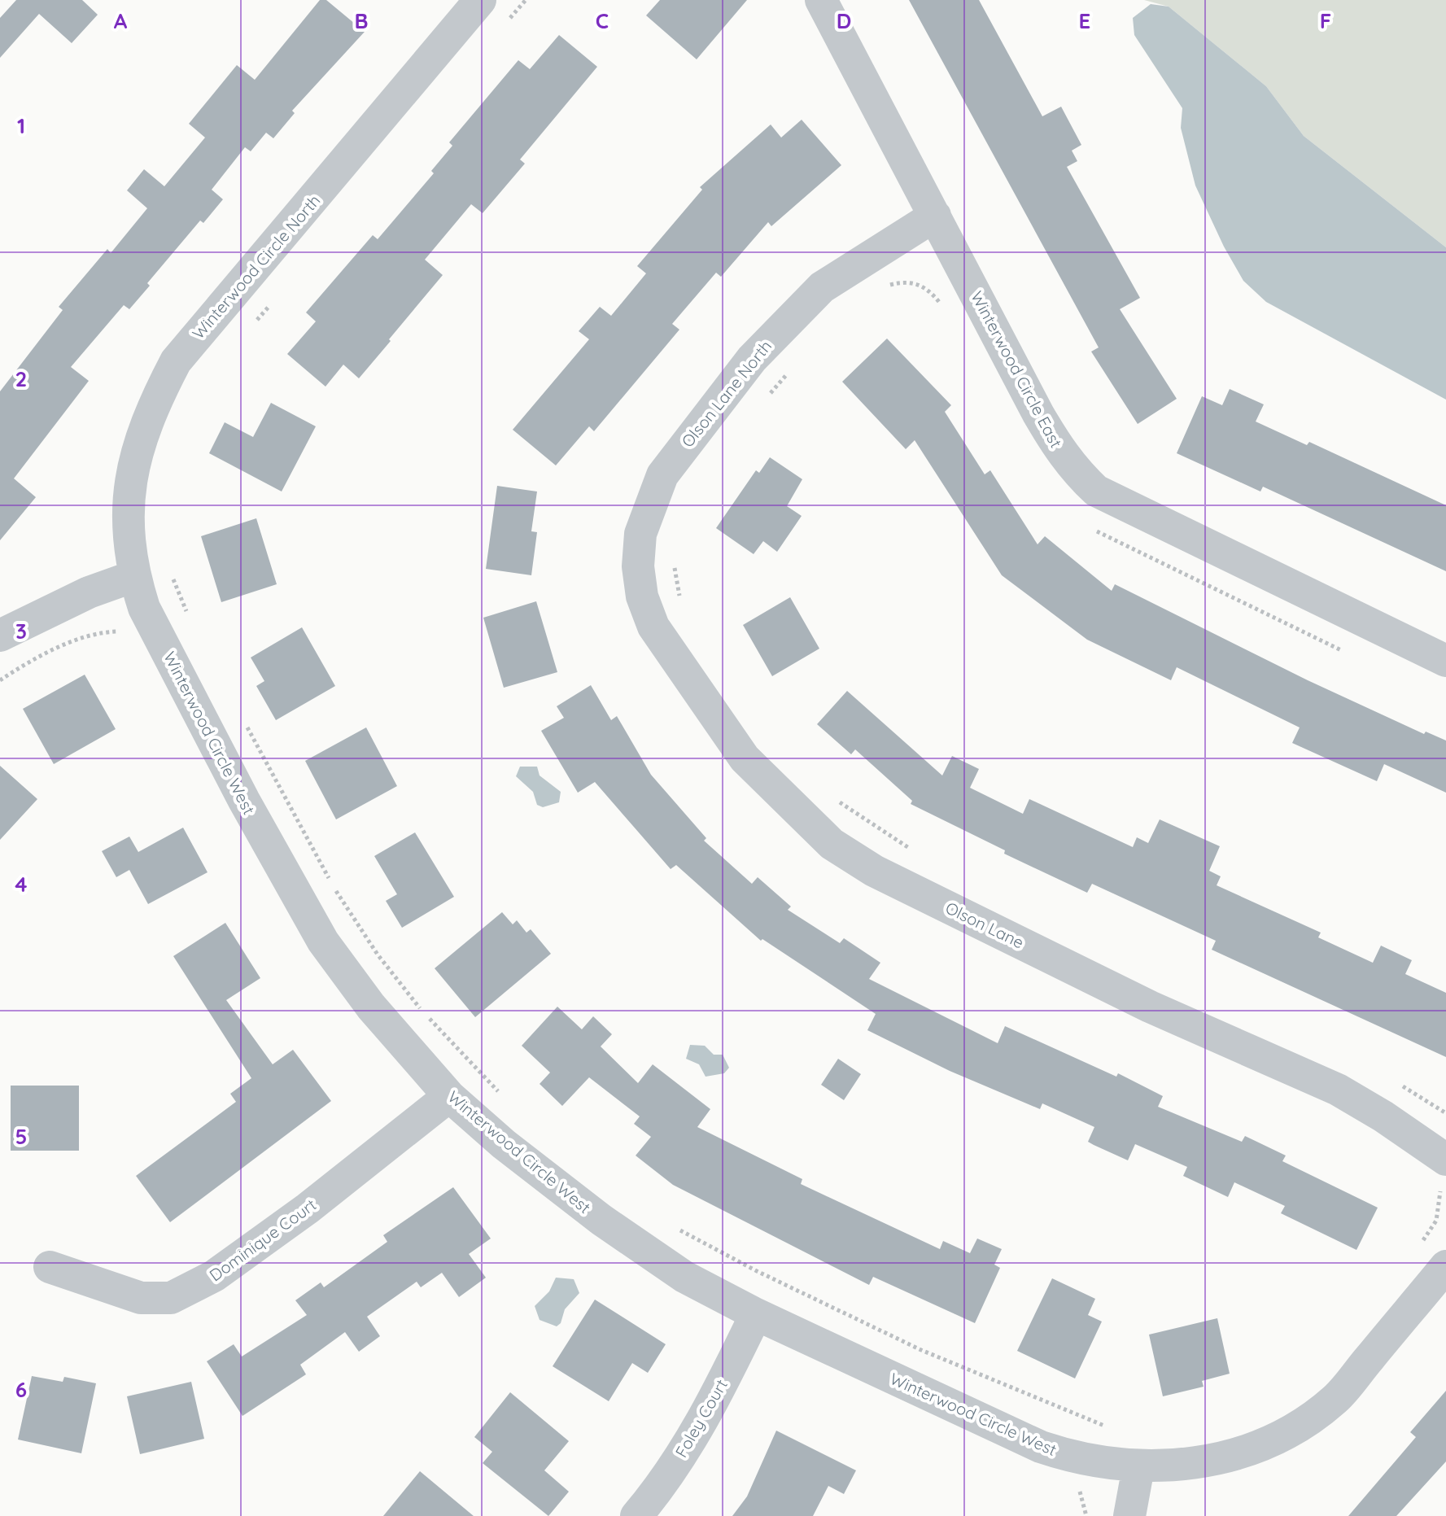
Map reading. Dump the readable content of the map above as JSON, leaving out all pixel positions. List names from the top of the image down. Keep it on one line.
{"streets":{"street":["Winterwood Circle North","Winterwood Circle East","Olson Lane North","Winterwood Circle West","Olson Lane","Dominique Court","Foley Court"]},"crossings":[["Winterwood Circle North","Winterwood Circle West"],["Winterwood Circle East","Olson Lane North"],["Olson Lane North","Olson Lane"],["Winterwood Circle West","Dominique Court"],["Winterwood Circle West","Foley Court"]],"grid":{"columns":["A","B","C","D","E","F"],"rows":["1","2","3","4","5","6"]}}
